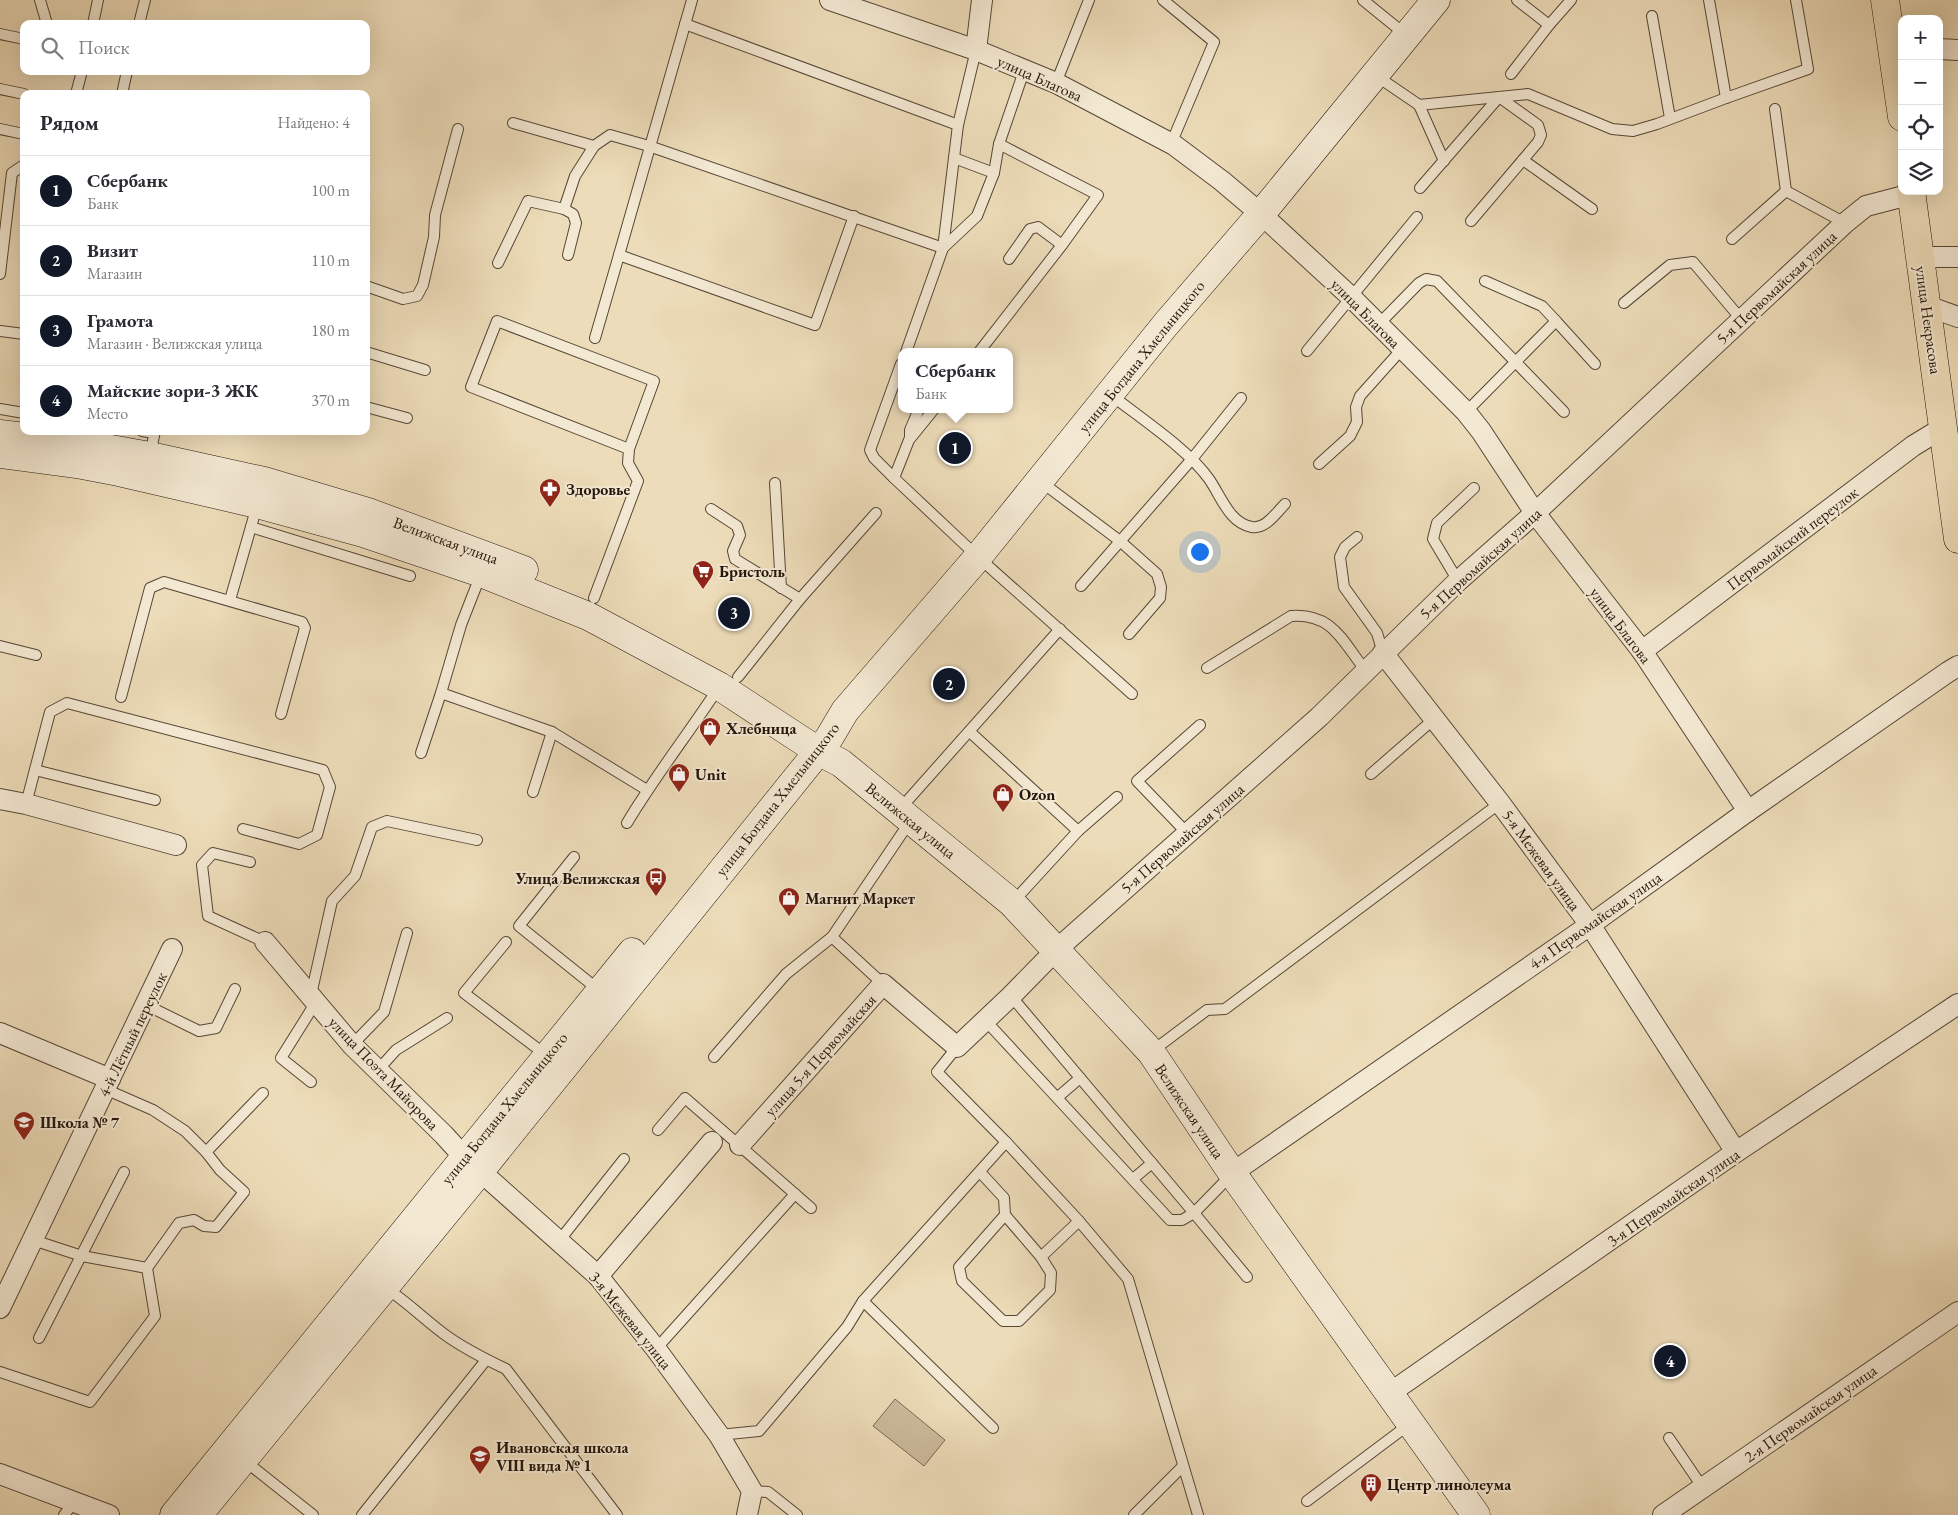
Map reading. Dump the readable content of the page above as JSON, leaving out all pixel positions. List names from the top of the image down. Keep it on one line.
{"streets":{"main road":["улица Некрасова","улица Богдана Хмельницкого","Велижская улица"],"street":["улица Благова","5-я Первомайская улица","Первомайский переулок","5-я Межевая улица","4-я Первомайская улица","4-й Лётный переулок","улица 5-я Первомайская","улица Поэта Майорова","3-я Первомайская улица","3-я Межевая улица","2-я Первомайская улица"]},"crossings":[["улица Благова","5-я Первомайская улица"],["улица Благова","улица Богдана Хмельницкого"],["улица Благова","Первомайский переулок"],["улица Благова","4-я Первомайская улица"],["5-я Первомайская улица","Велижская улица"],["5-я Первомайская улица","5-я Межевая улица"],["улица Некрасова","Первомайский переулок"],["улица Богдана Хмельницкого","Велижская улица"],["улица Богдана Хмельницкого","улица Поэта Майорова"],["улица Богдана Хмельницкого","3-я Межевая улица"],["Велижская улица","4-я Первомайская улица"],["Велижская улица","3-я Первомайская улица"],["5-я Межевая улица","4-я Первомайская улица"],["5-я Межевая улица","3-я Первомайская улица"],["улица Поэта Майорова","3-я Межевая улица"]],"places":{"pharmacy":["Здоровье"],"supermarket":["Бристоль"],"shop":["Хлебница","Unit","Ozon","Магнит Маркет"],"bus stop":["Улица Велижская"],"school or university":["Школа № 7","Ивановская школа VIII вида № 1"],"building":["Центр линолеума"]},"page":{"map_buttons":["+","−"],"search":"Поиск","heading":["Рядом","Найдено: 4"],"list":[{"mark":"1","name":"Сбербанк","note":"Банк","value":"100 m"},{"mark":"2","name":"Визит","note":"Магазин","value":"110 m"},{"mark":"3","name":"Грамота","note":"Магазин · Велижская улица","value":"180 m"},{"mark":"4","name":"Майские зори-3 ЖК","note":"Место","value":"370 m"}],"popup":["Сбербанк","Банк"],"pins":["1","3","2","4"]}}
